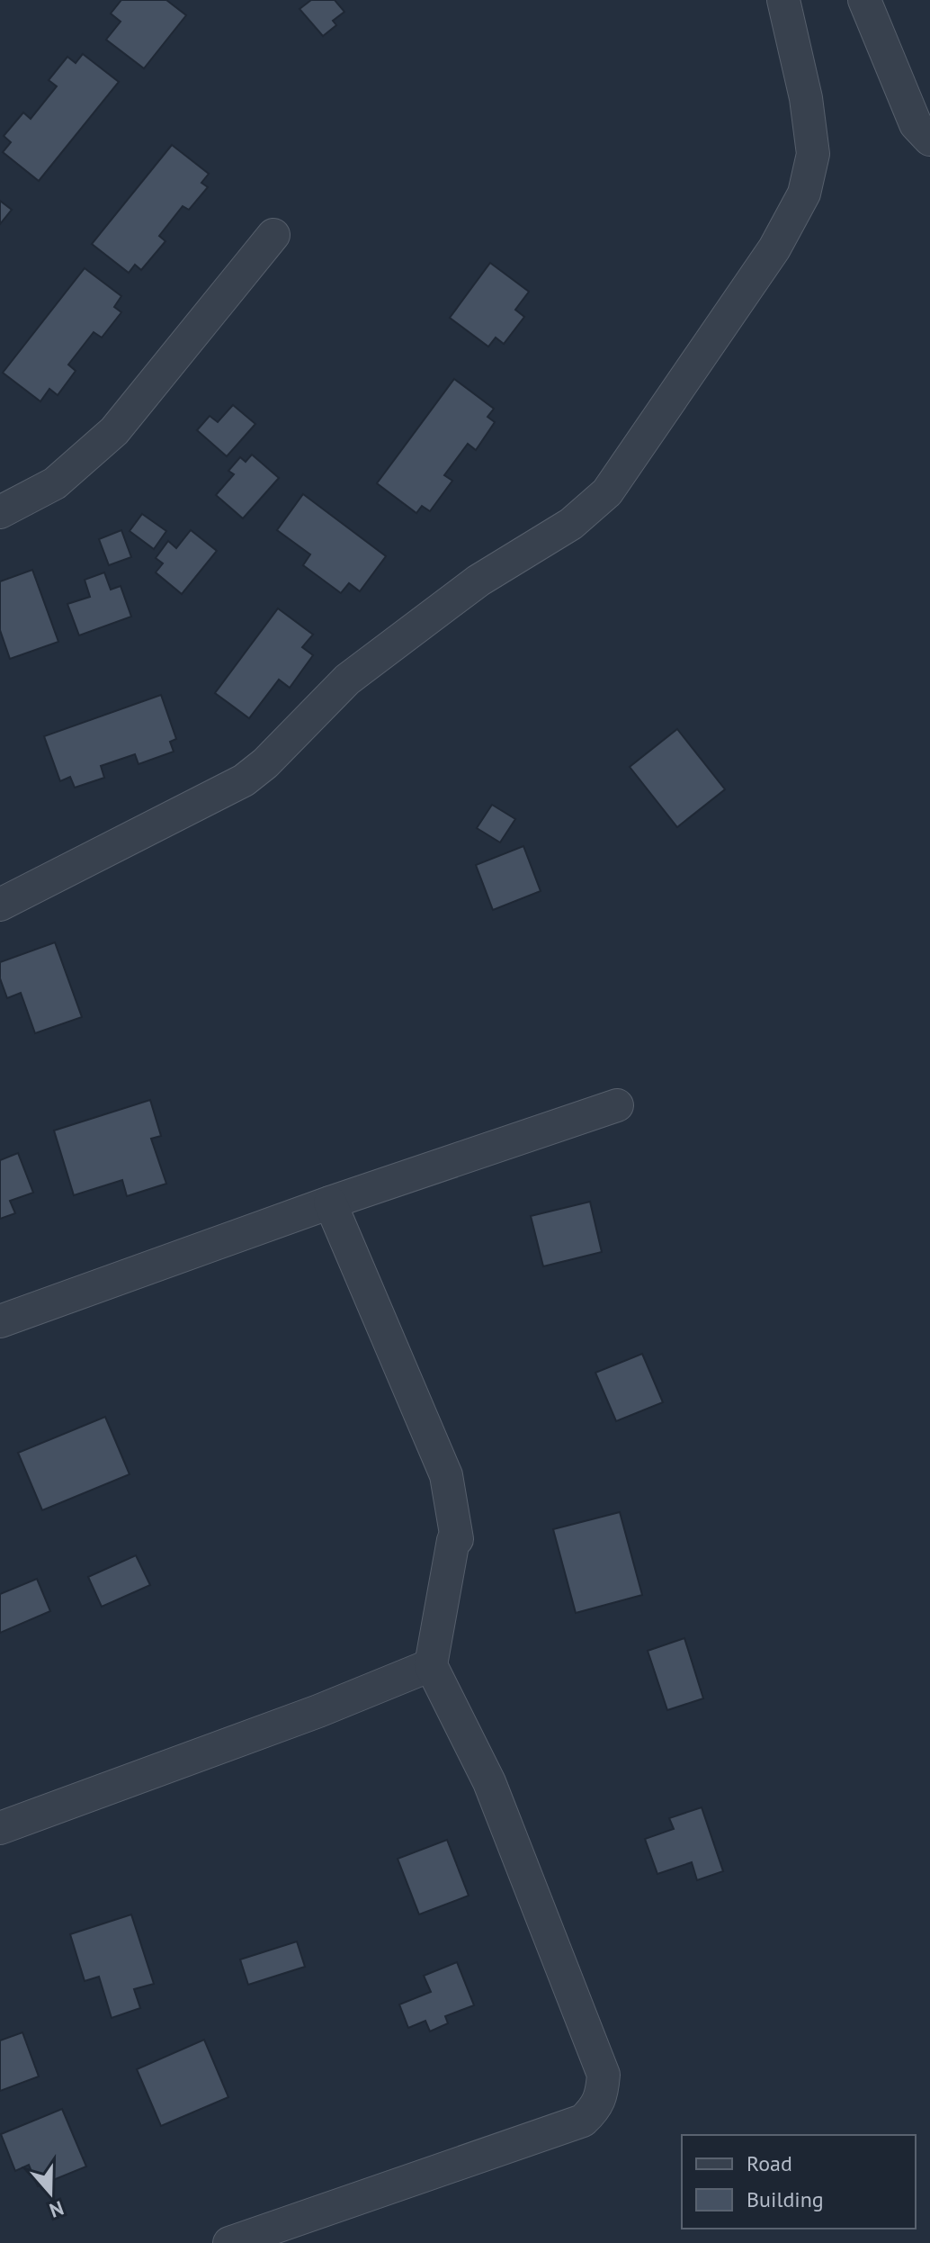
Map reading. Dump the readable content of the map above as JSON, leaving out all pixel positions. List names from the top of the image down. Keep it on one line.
{"legend":["Road","Building"],"north":"bottom"}
